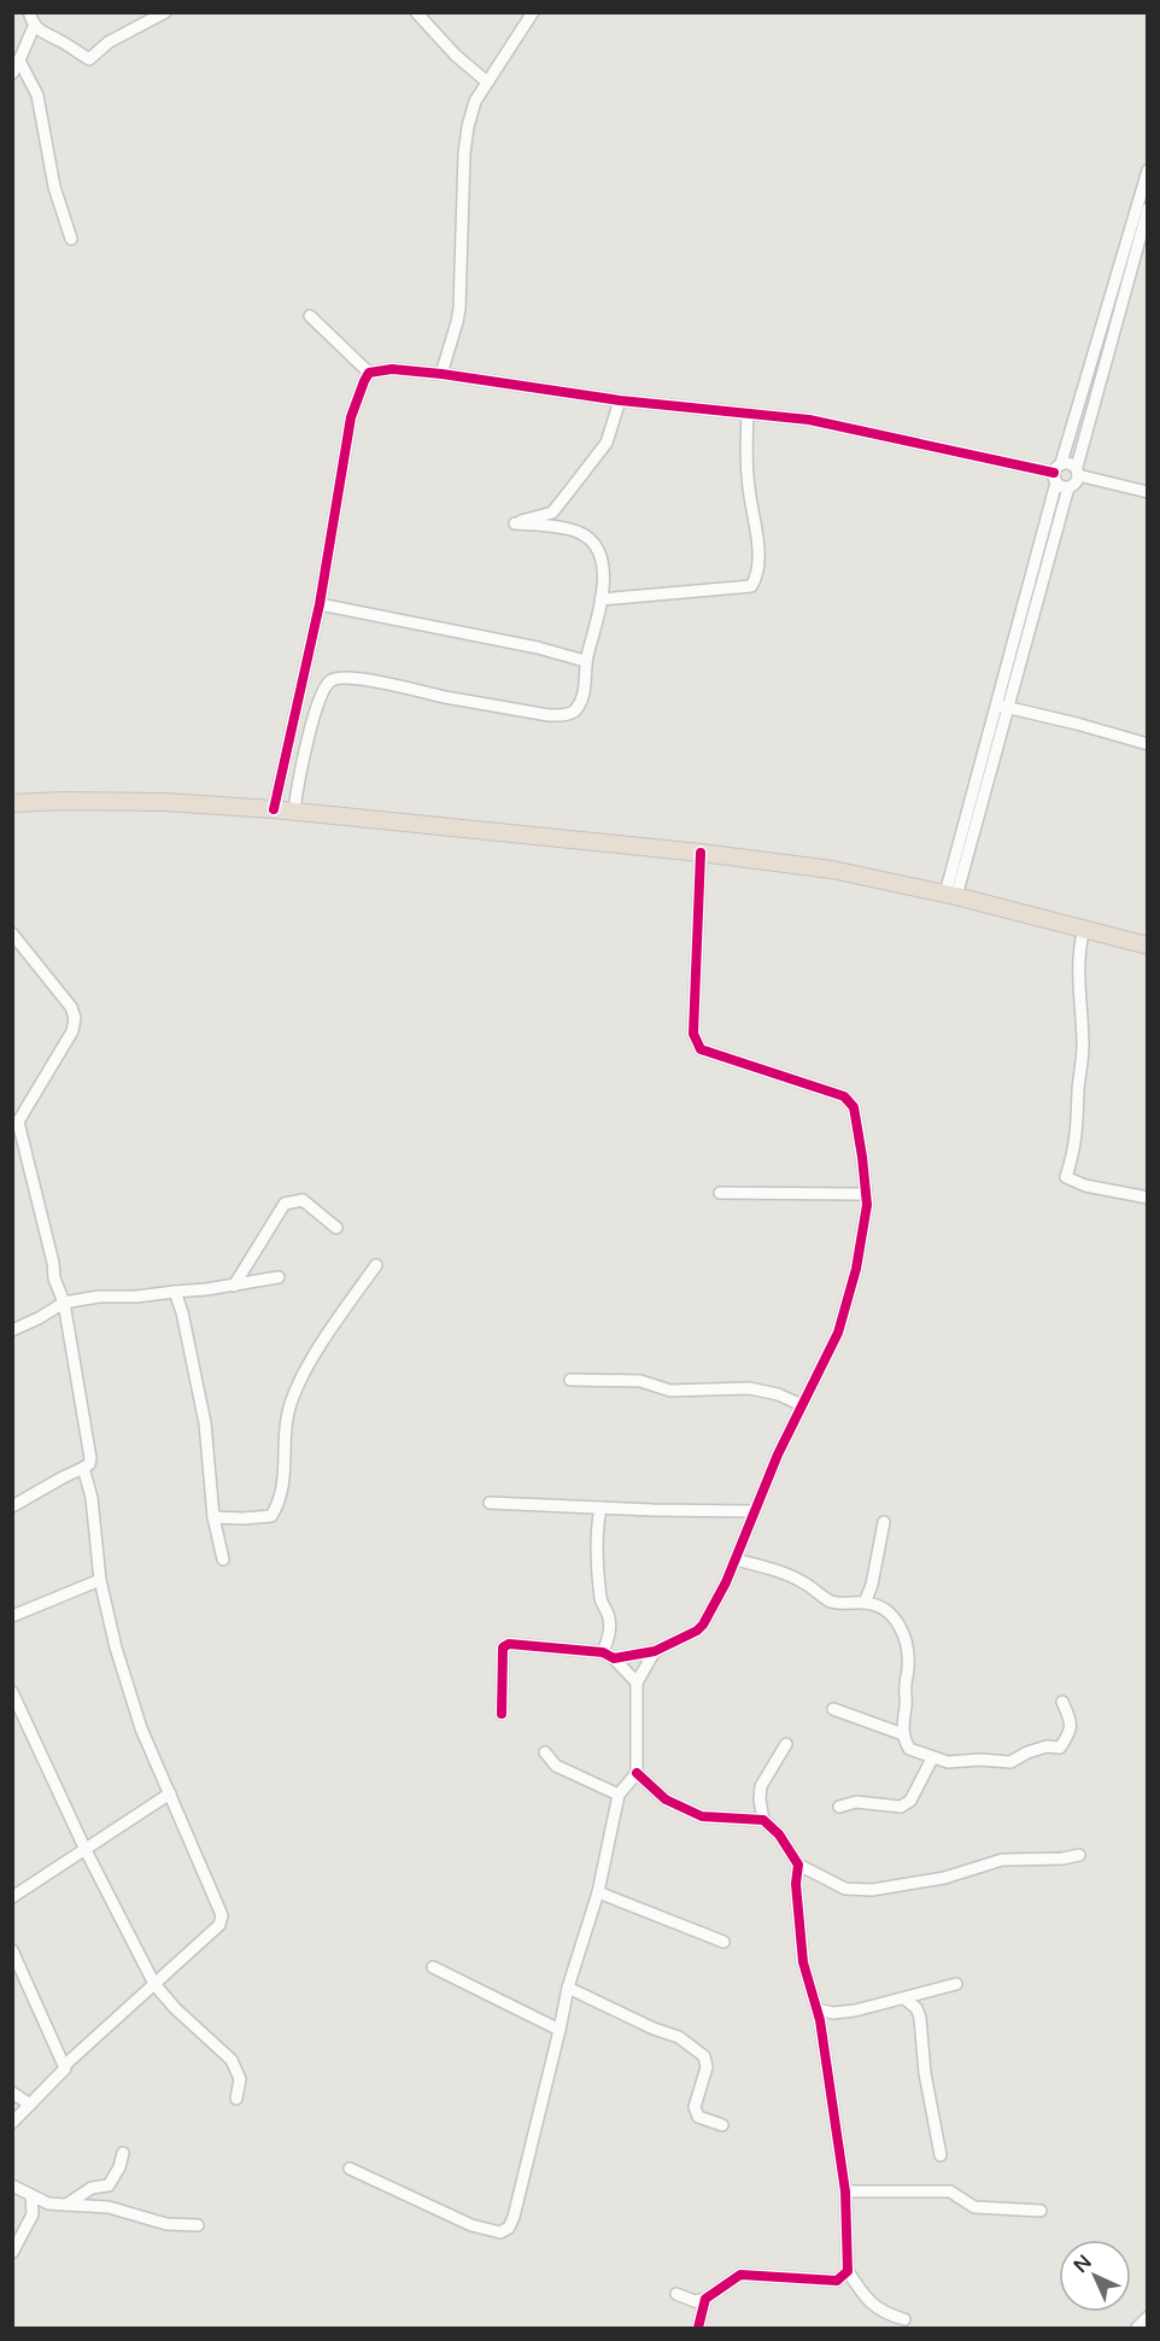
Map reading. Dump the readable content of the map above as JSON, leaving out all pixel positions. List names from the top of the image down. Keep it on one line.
{"north":"top left"}
